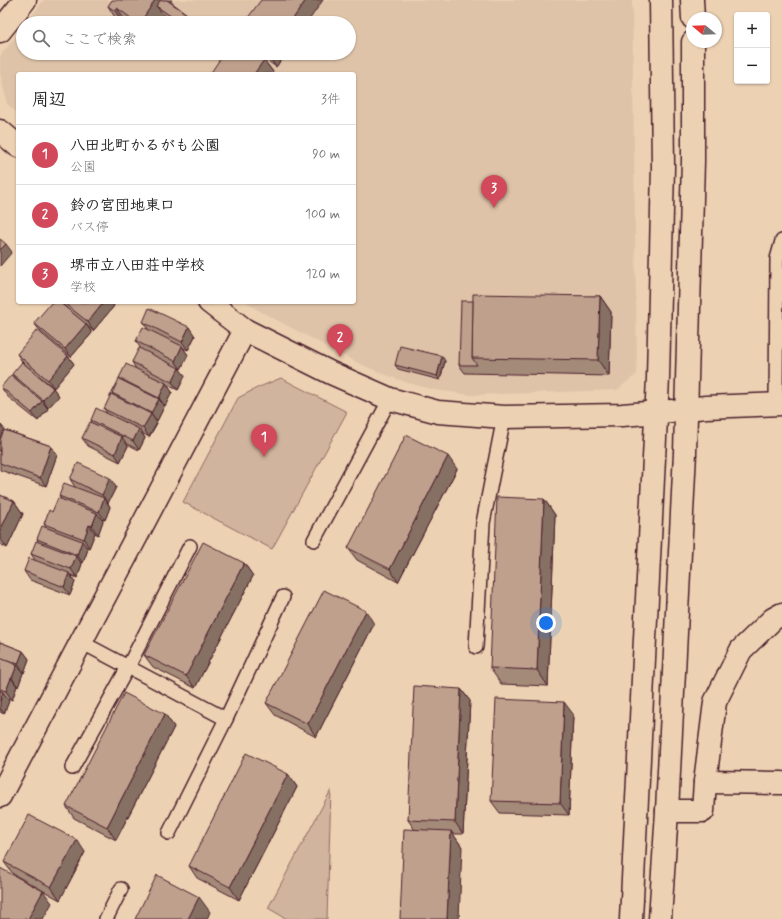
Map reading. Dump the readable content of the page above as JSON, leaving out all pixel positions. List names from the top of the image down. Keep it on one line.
{"north":"left","page":{"map_buttons":["+","−"],"search":"ここで検索","heading":["周辺","3件"],"list":[{"mark":"1","name":"八田北町かるがも公園","note":"公園","value":"90 m"},{"mark":"2","name":"鈴の宮団地東口","note":"バス停","value":"100 m"},{"mark":"3","name":"堺市立八田荘中学校","note":"学校","value":"120 m"}],"pins":["3","2","1"]}}
